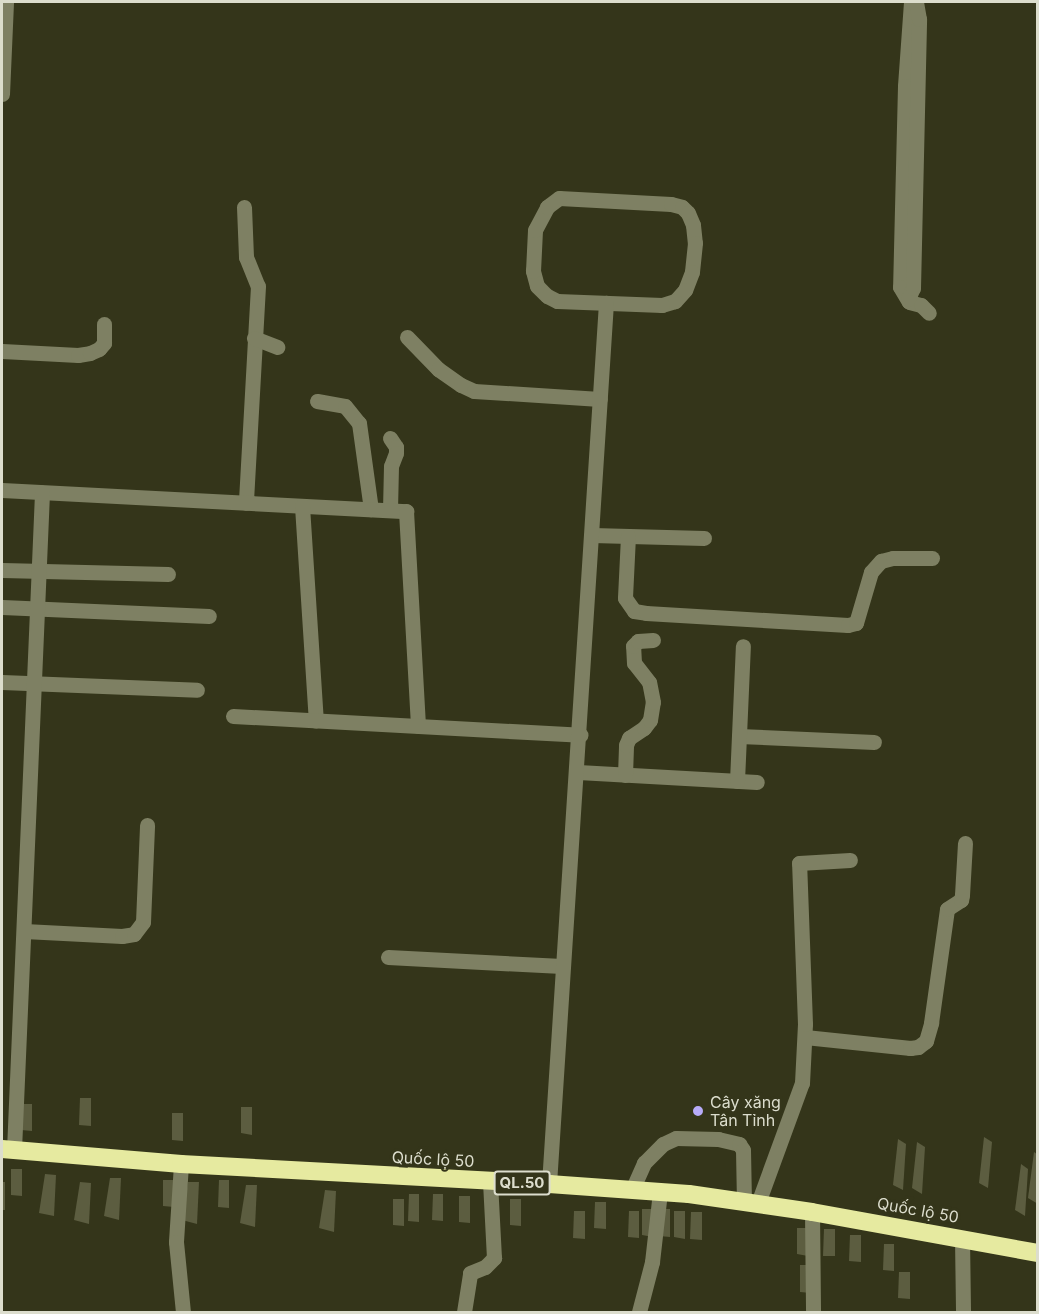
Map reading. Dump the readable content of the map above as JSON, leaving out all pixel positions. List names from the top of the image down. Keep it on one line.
{"streets":{"highway":["Quốc lộ 50","QL.50"]},"places":["Cây xăng Tân Tỉnh"]}
